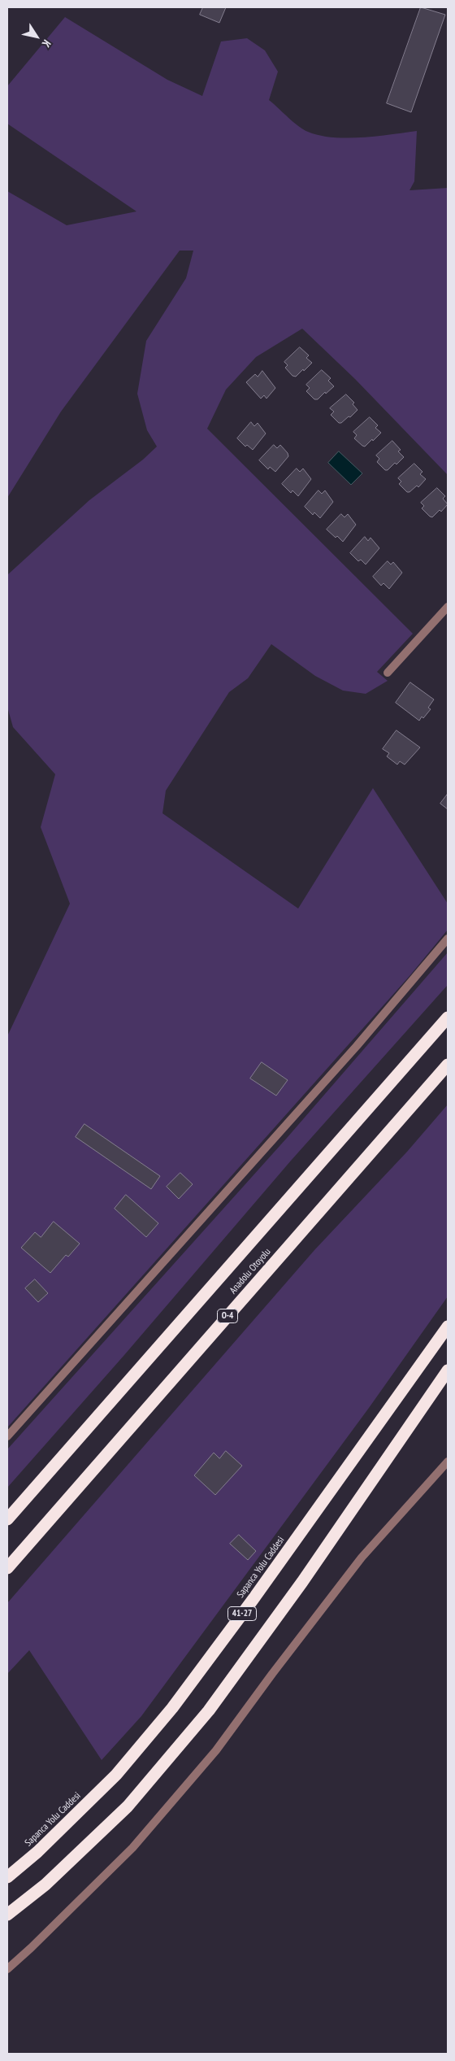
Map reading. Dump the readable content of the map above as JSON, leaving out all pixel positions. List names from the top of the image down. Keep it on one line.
{"streets":{"highway":["Anadolu Otoyolu","O-4","Sapanca Yolu Caddesi","41-27"]},"north":"bottom right"}
